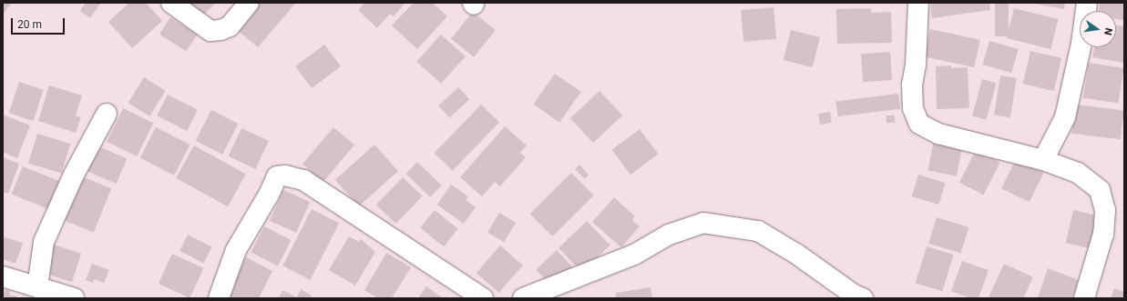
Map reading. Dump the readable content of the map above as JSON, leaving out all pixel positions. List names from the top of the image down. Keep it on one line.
{"scale_bar":"20 m","north":"right"}
